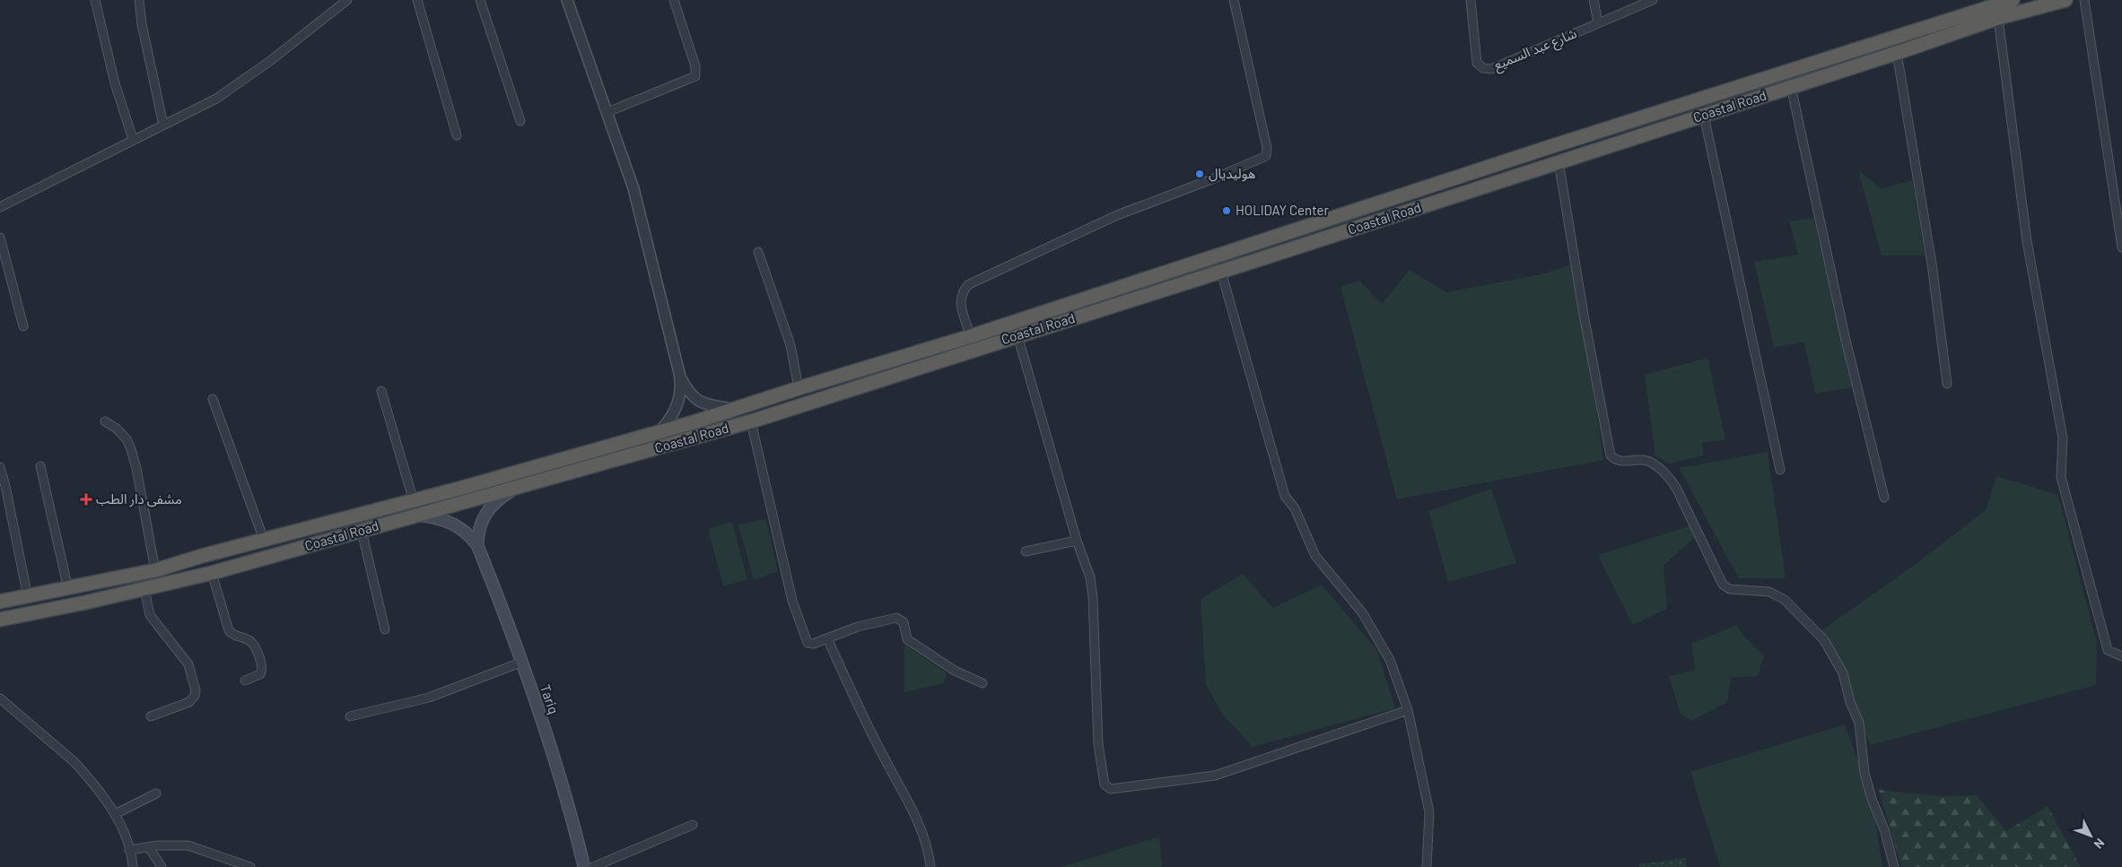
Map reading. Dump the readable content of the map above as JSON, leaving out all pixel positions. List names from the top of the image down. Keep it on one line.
{"streets":{"highway":["Coastal Road"],"main road":["Tariq"],"street":["شارع عبد السميع"]},"places":{"other":["هوليديال","HOLIDAY Center"],"health":["مشفى دار الطب"]},"north":"bottom right"}
